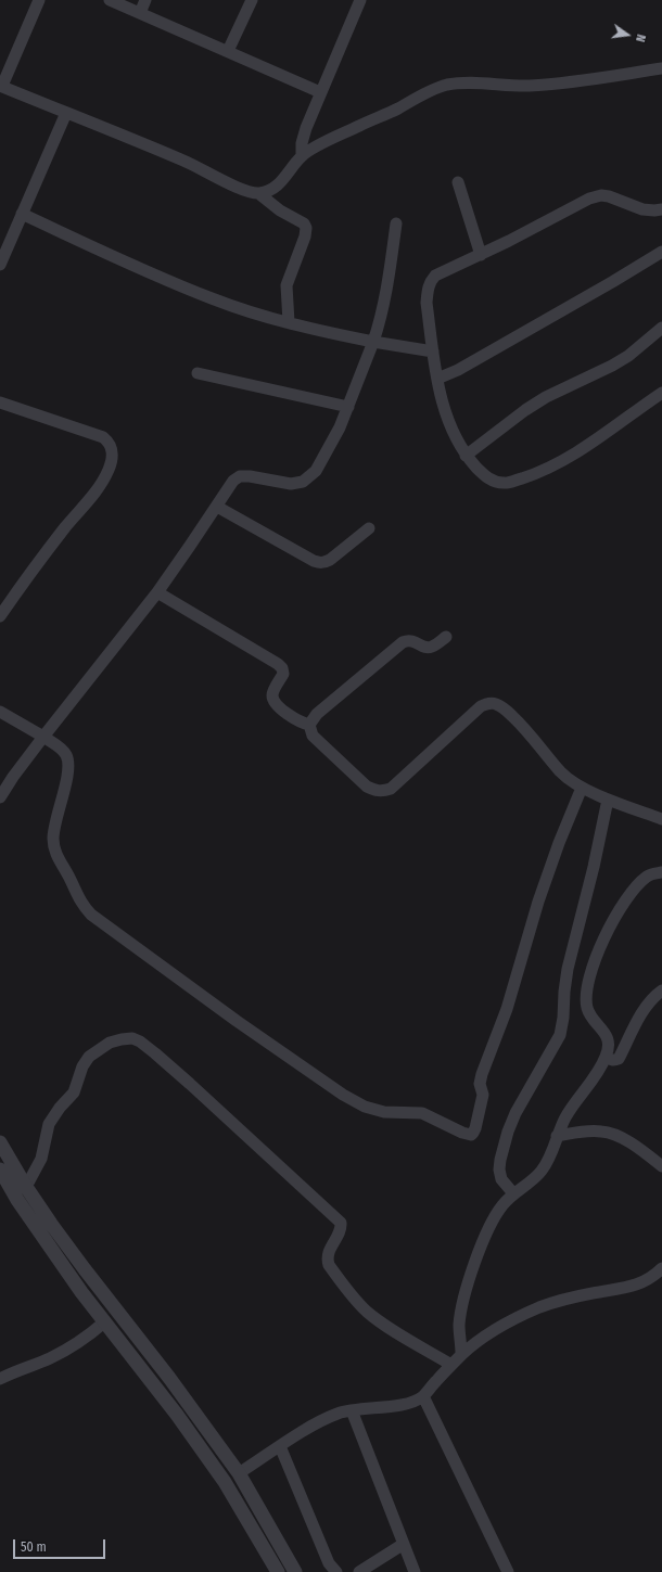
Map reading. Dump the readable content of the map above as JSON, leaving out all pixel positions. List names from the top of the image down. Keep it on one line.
{"scale_bar":"50 m","north":"right"}
